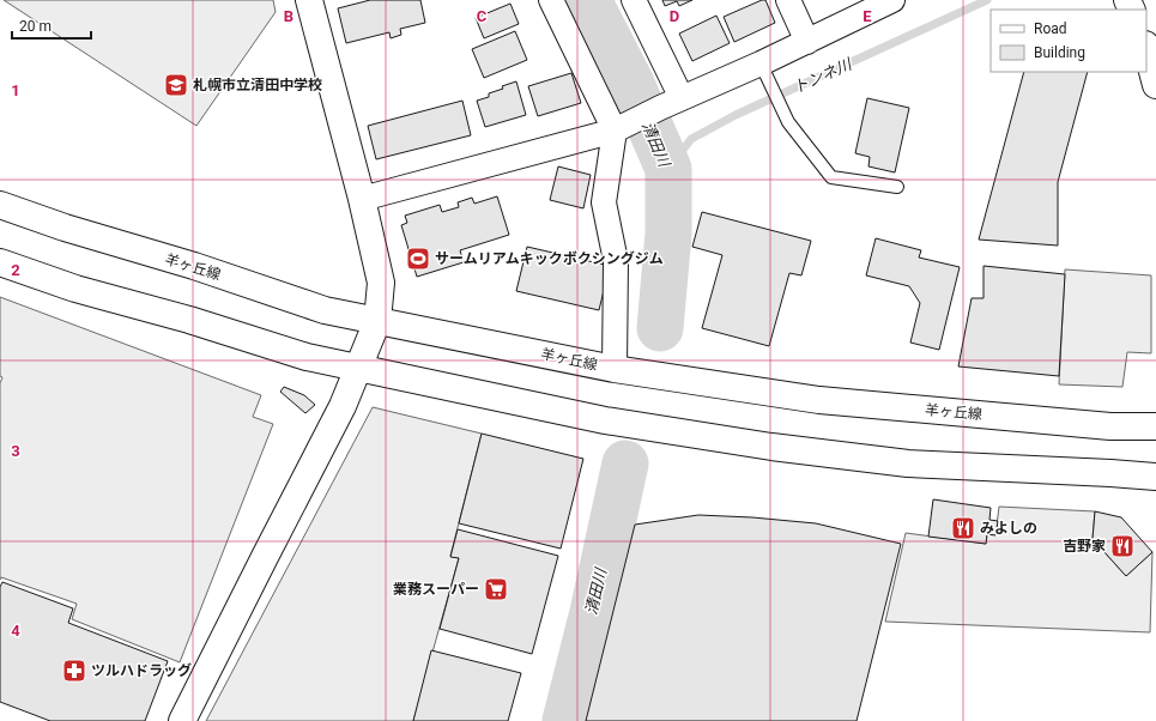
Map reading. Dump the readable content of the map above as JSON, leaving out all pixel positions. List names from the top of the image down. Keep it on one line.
{"streets":{"main road":["羊ヶ丘線"]},"water":["トンネ川","清田川"],"places":{"school or university":["札幌市立清田中学校"],"sports":["サームリアムキックボクシングジム"],"restaurant":["みよしの","吉野家"],"supermarket":["業務スーパー"],"pharmacy":["ツルハドラッグ"]},"legend":["Road","Building"],"scale_bar":"20 m","grid":{"columns":["B","C","D","E"],"rows":["1","2","3","4"]}}
